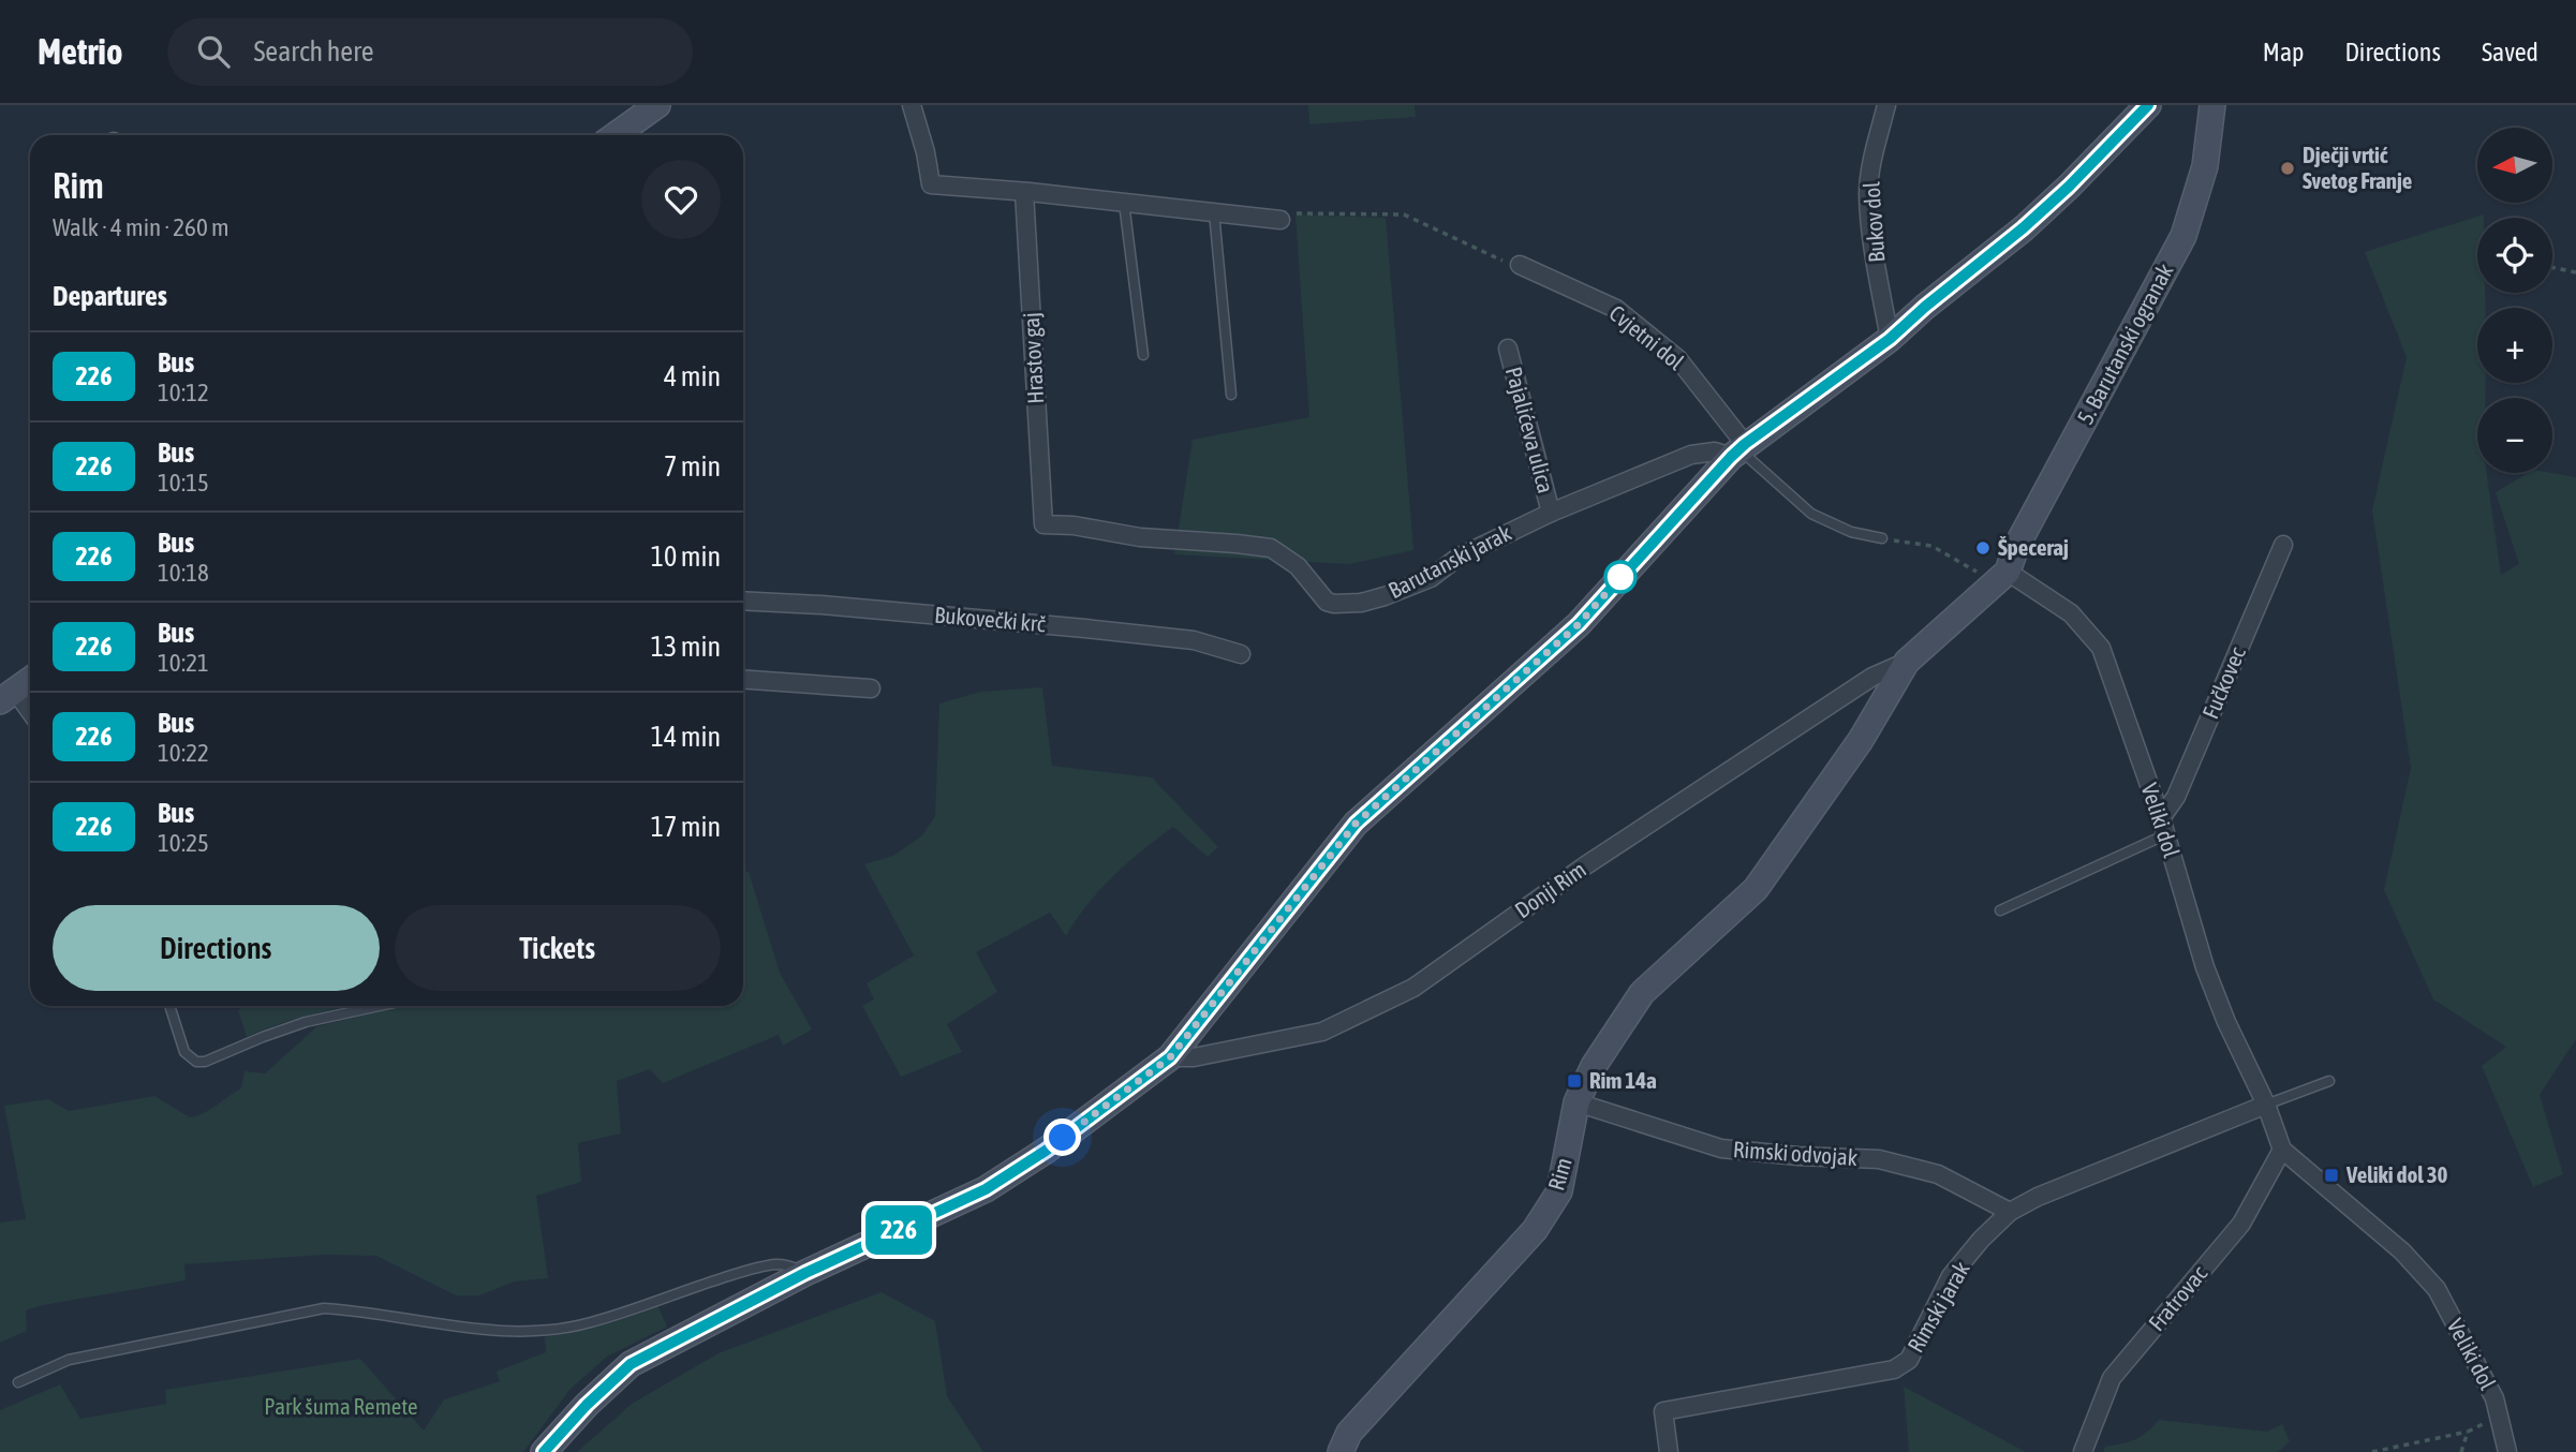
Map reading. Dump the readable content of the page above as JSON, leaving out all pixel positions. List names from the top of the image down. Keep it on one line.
{"streets":{"street":["Bukov dol","Cvjetni dol","5. Barutanski ogranak","Hrastov gaj","Pajalićeva ulica","Barutanski jarak","Bukovečki krč","Fučkovec","Veliki dol","Donji Rim","Rimski odvojak","Rim","Fratrovac","Rimski jarak"]},"crossings":[["Cvjetni dol","Barutanski jarak"],["5. Barutanski ogranak","Veliki dol"],["5. Barutanski ogranak","Rim"],["Hrastov gaj","Barutanski jarak"],["Pajalićeva ulica","Barutanski jarak"],["Fučkovec","Veliki dol"],["Veliki dol","Rim"],["Veliki dol","Fratrovac"],["Veliki dol","Rimski jarak"],["Donji Rim","Rim"],["Rimski odvojak","Rim"],["Rimski odvojak","Rimski jarak"]],"parks":["Park šuma Remete"],"places":{"other":["Dječji vrtić Svetog Franje","Špeceraj"],"transit":["Rim 14a","Veliki dol 30"]},"lines":["bus line 226"],"north":"left","page":{"header":"Metrio","search":"Search here","nav":["Map","Directions","Saved"],"on_map":"226","map_buttons":["+","−"],"heading":[["Rim","Walk · 4 min · 260 m"],"Departures"],"list":[{"mark":"226","name":"Bus","note":"10:12","value":"4 min"},{"mark":"226","name":"Bus","note":"10:15","value":"7 min"},{"mark":"226","name":"Bus","note":"10:18","value":"10 min"},{"mark":"226","name":"Bus","note":"10:21","value":"13 min"},{"mark":"226","name":"Bus","note":"10:22","value":"14 min"},{"mark":"226","name":"Bus","note":"10:25","value":"17 min"}],"buttons":["Directions","Tickets"]}}
